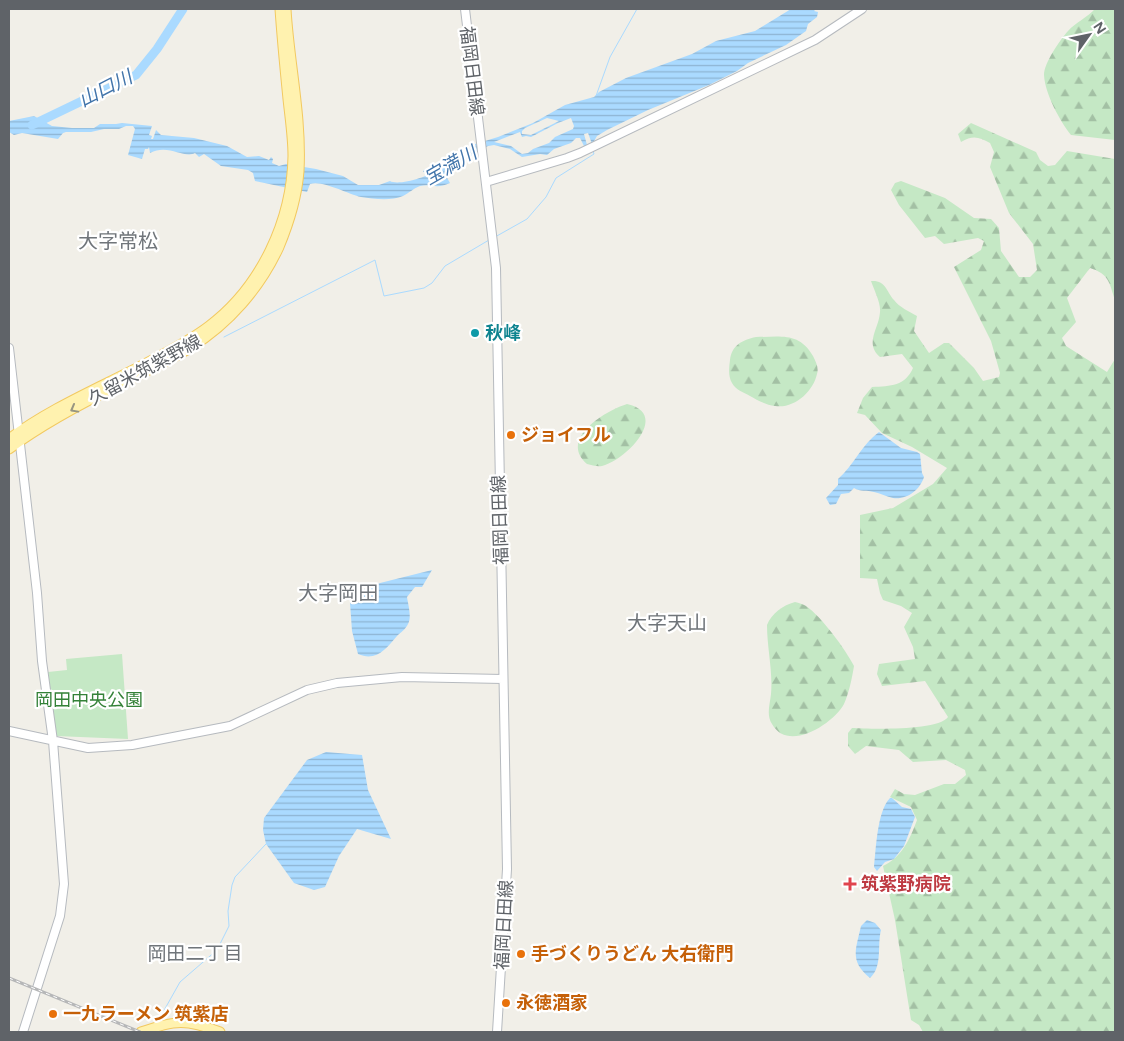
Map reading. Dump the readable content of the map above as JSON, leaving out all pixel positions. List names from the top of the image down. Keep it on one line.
{"streets":{"main road":["久留米筑紫野線"],"street":["福岡日田線"]},"districts":["大字常松","大字岡田","大字天山","岡田二丁目"],"water":["山口川","宝満川"],"parks":["岡田中央公園"],"places":{"other":["秋峰","ジョイフル","手づくりうどん 大右衛門","永徳酒家","一九ラーメン 筑紫店"],"health":["筑紫野病院"]},"north":"top right"}
